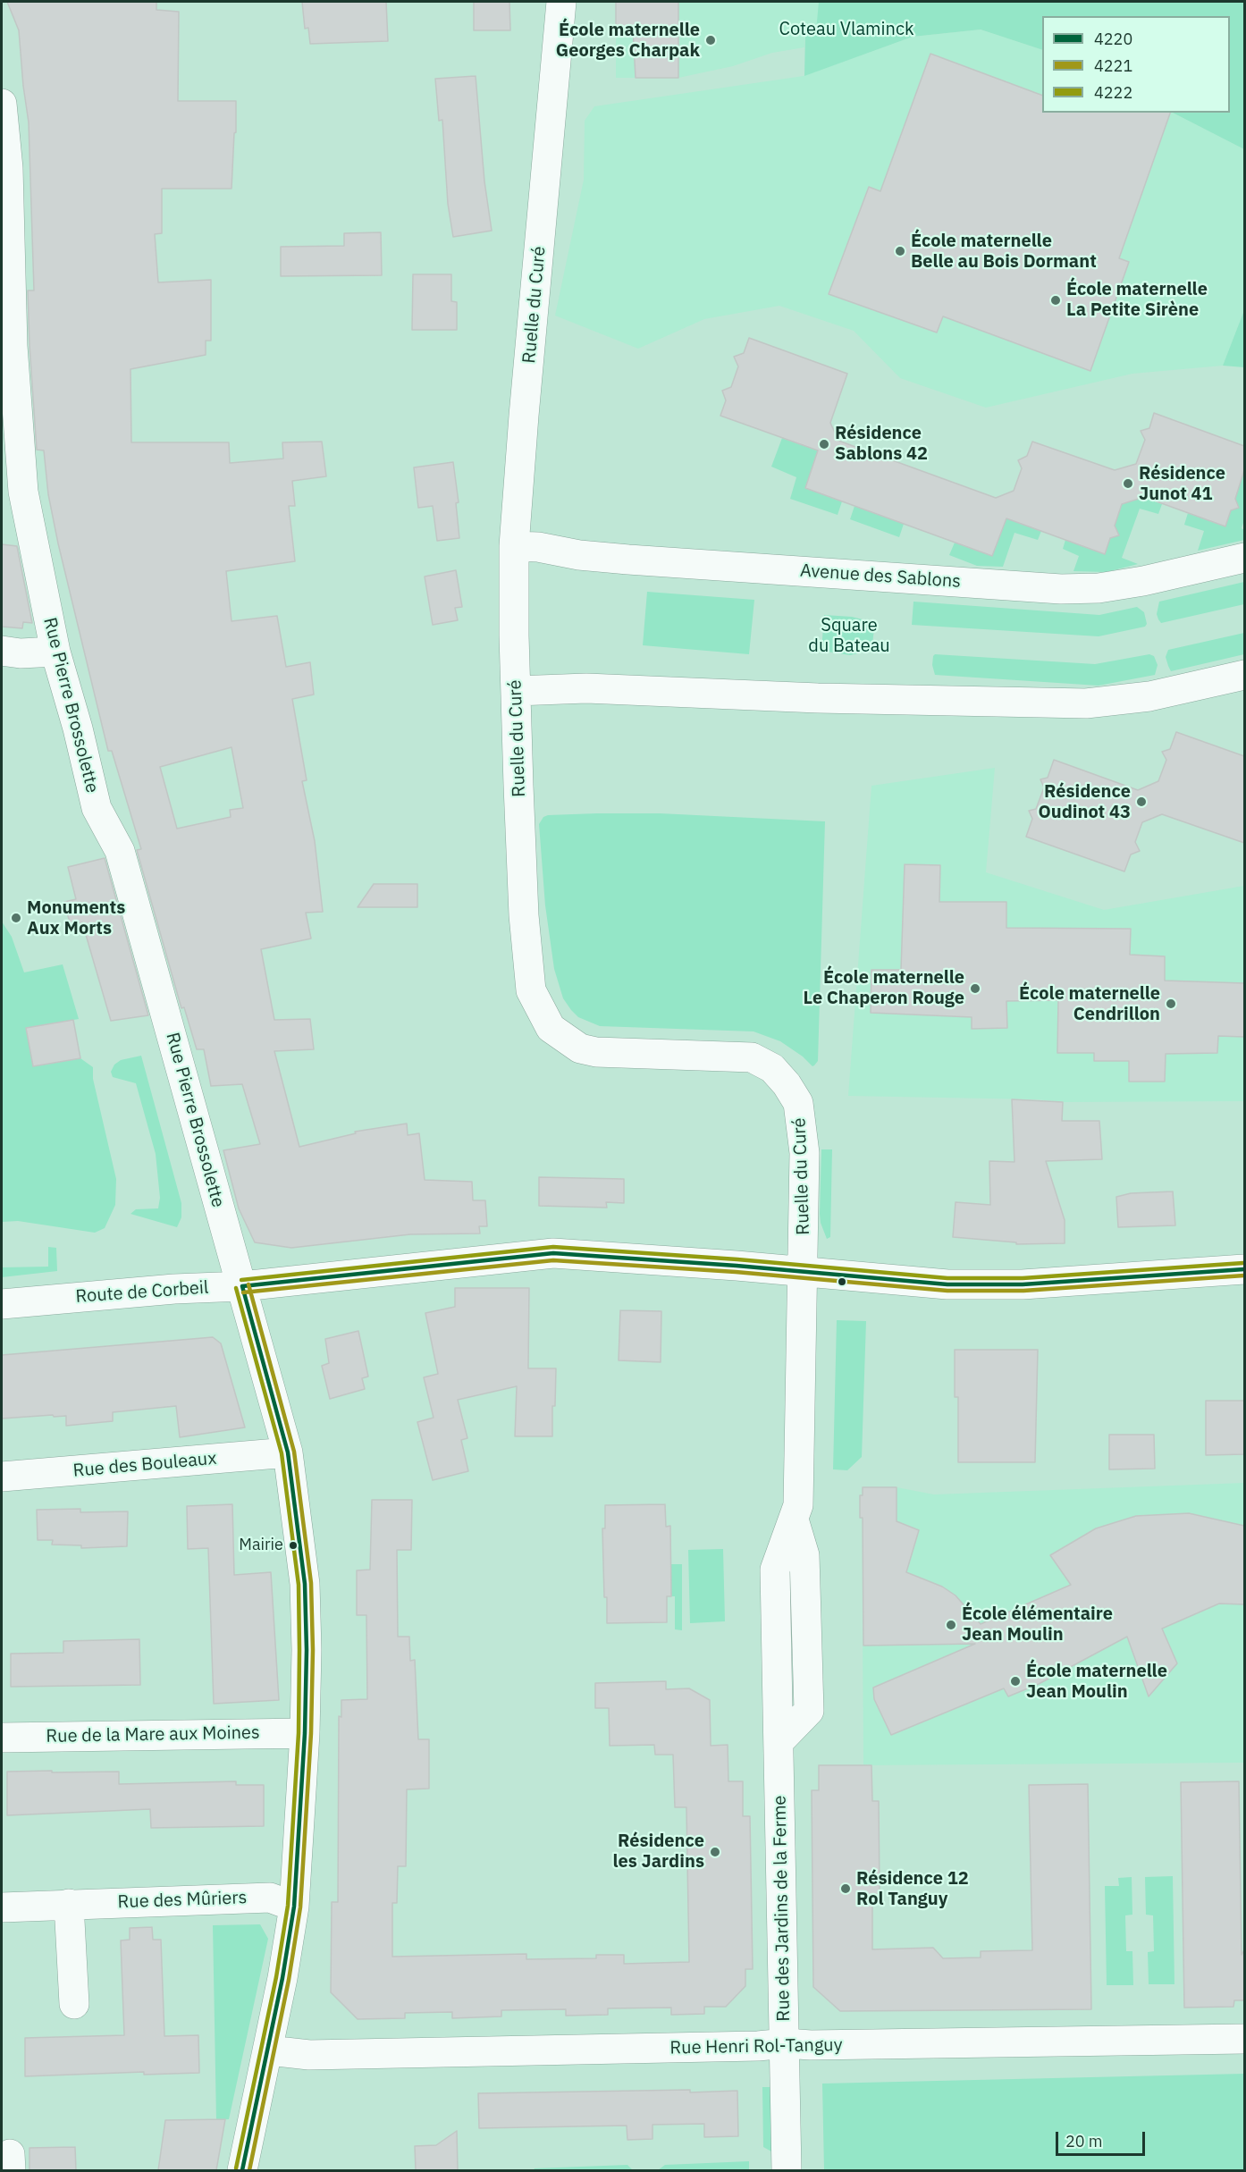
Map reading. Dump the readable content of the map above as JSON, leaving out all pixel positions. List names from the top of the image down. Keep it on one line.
{"streets":{"street":["Ruelle du Curé","Avenue des Sablons","Rue Pierre Brossolette","Route de Corbeil","Rue des Bouleaux","Rue de la Mare aux Moines","Rue des Mûriers","Rue des Jardins de la Ferme","Rue Henri Rol-Tanguy"]},"crossings":[["Ruelle du Curé","Avenue des Sablons"],["Ruelle du Curé","Route de Corbeil"],["Ruelle du Curé","Rue des Jardins de la Ferme"],["Rue Pierre Brossolette","Route de Corbeil"],["Rue Pierre Brossolette","Rue des Bouleaux"],["Rue Pierre Brossolette","Rue de la Mare aux Moines"],["Rue Pierre Brossolette","Rue des Mûriers"],["Rue Pierre Brossolette","Rue Henri Rol-Tanguy"],["Route de Corbeil","Rue des Jardins de la Ferme"],["Rue des Jardins de la Ferme","Rue Henri Rol-Tanguy"]],"parks":["Coteau Vlaminck","Square du Bateau"],"places":["École maternelle Georges Charpak","École maternelle Belle au Bois Dormant","École maternelle La Petite Sirène","Résidence Sablons 42","Résidence Junot 41","Résidence Oudinot 43","Monuments Aux Morts","École maternelle Le Chaperon Rouge","École maternelle Cendrillon","Mairie","École élémentaire Jean Moulin","École maternelle Jean Moulin","Résidence les Jardins","Résidence 12 Rol Tanguy"],"lines":["transit line 4222","transit line 4220","transit line 4221"],"legend":["4220","4221","4222"],"scale_bar":"20 m"}
